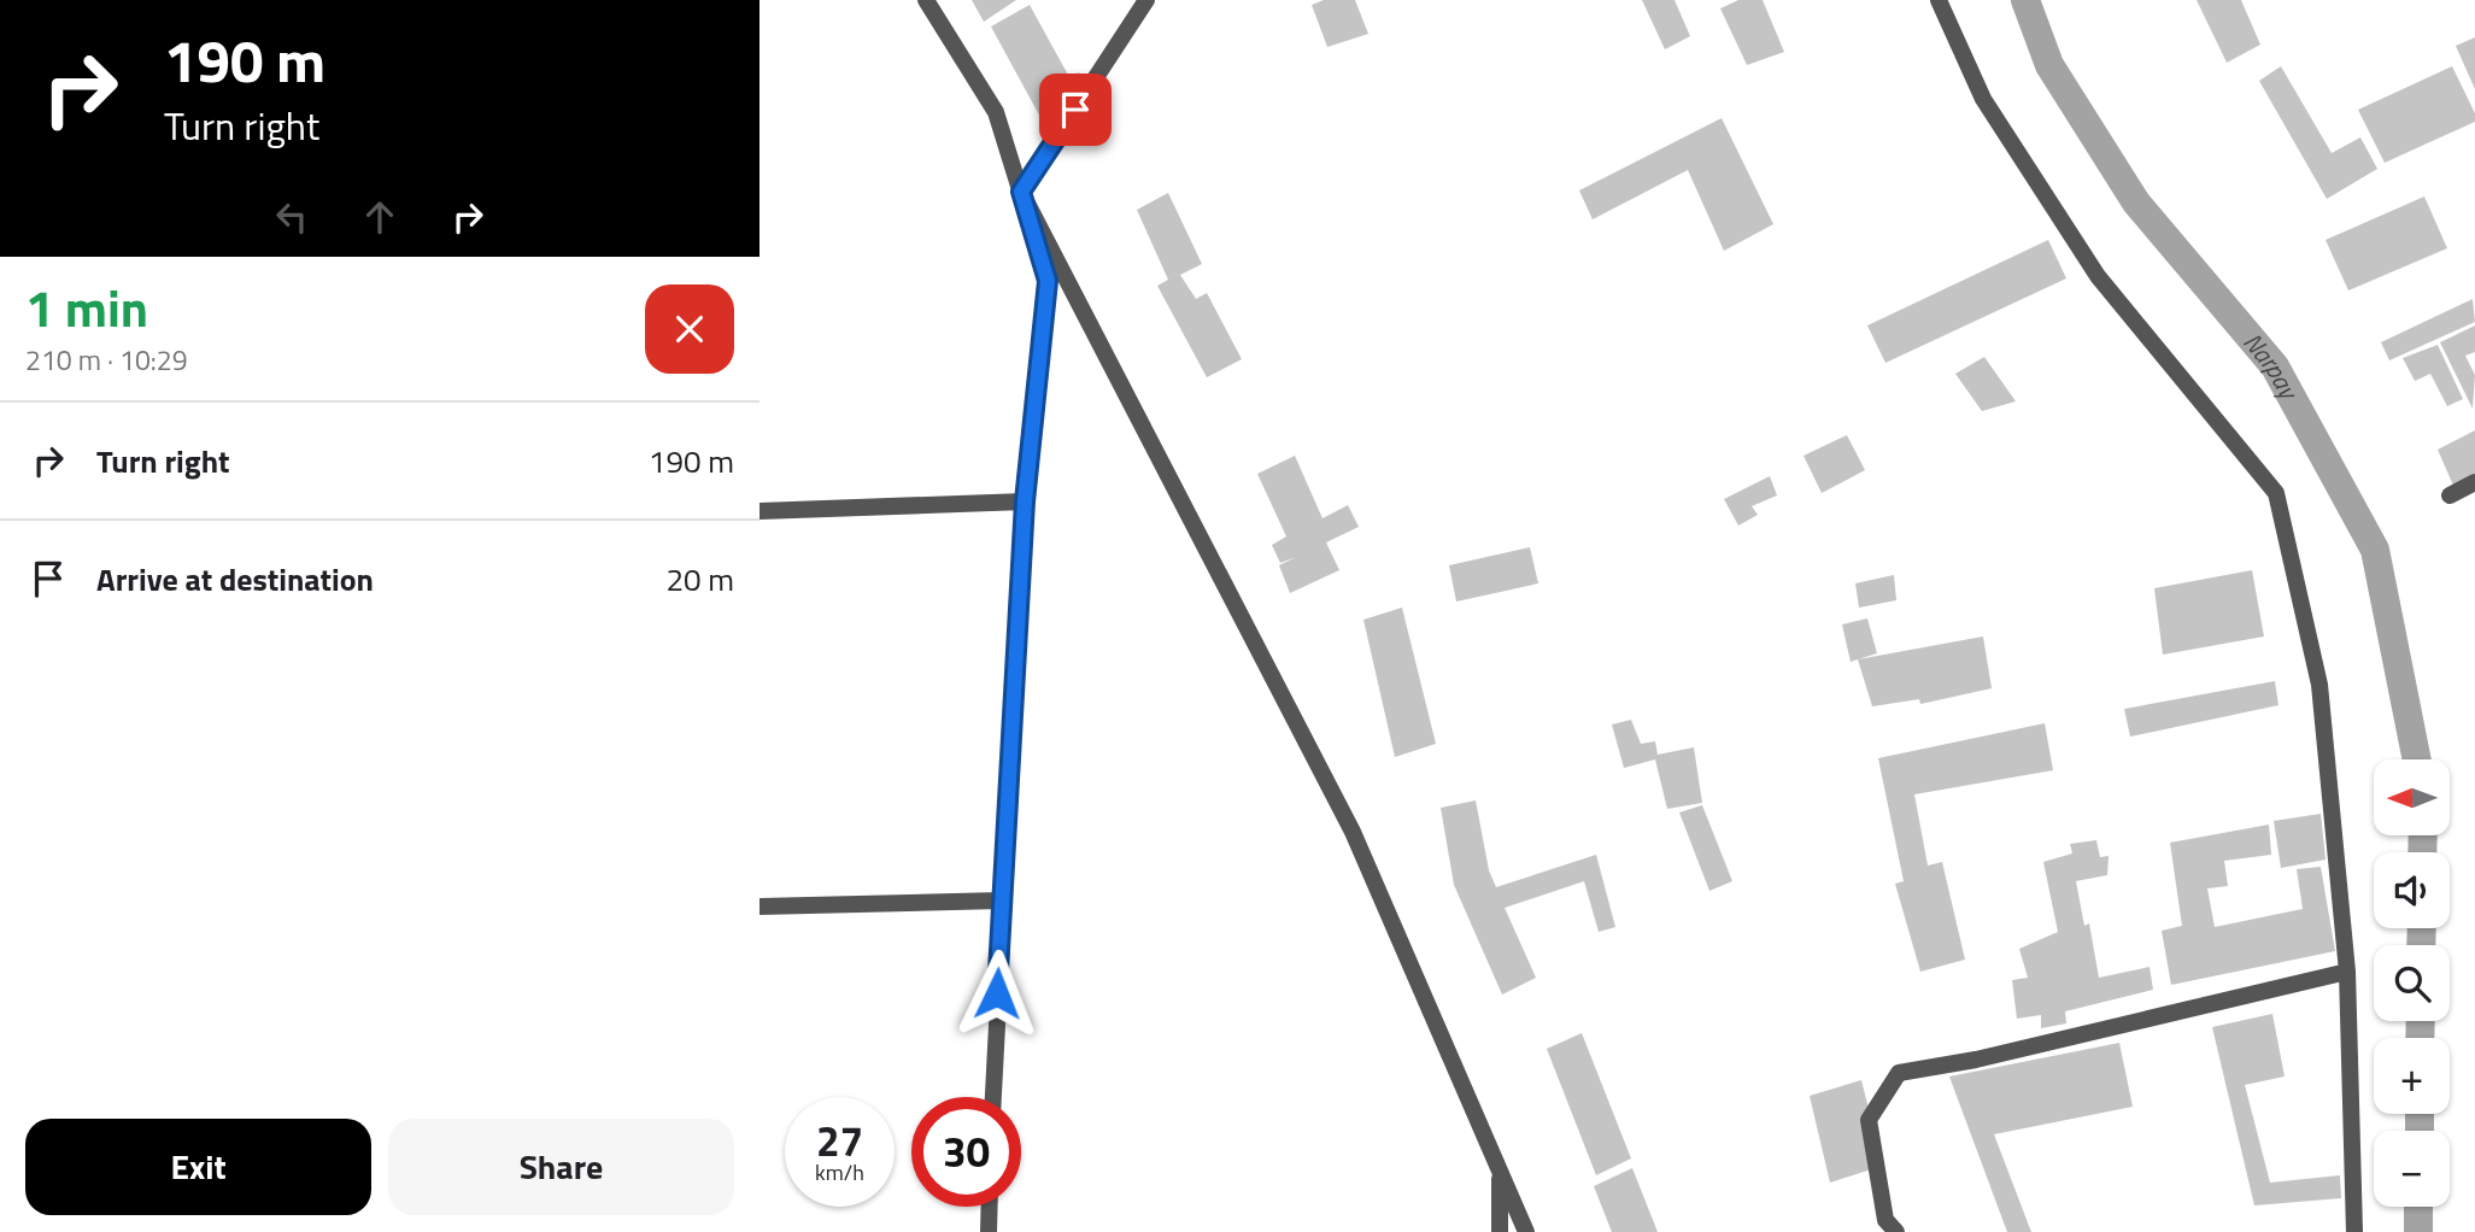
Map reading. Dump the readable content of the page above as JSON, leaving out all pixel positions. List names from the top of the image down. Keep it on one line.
{"water":["Narpay"],"north":"left","page":{"turn":["190 m","Turn right"],"heading":["1 min","210 m · 10:29"],"list":[{"name":"Turn right","value":"190 m"},{"name":"Arrive at destination","value":"20 m"}],"map_buttons":["+","−"],"speed":"27 km/h","limit":"30","buttons":["Exit","Share"]}}
